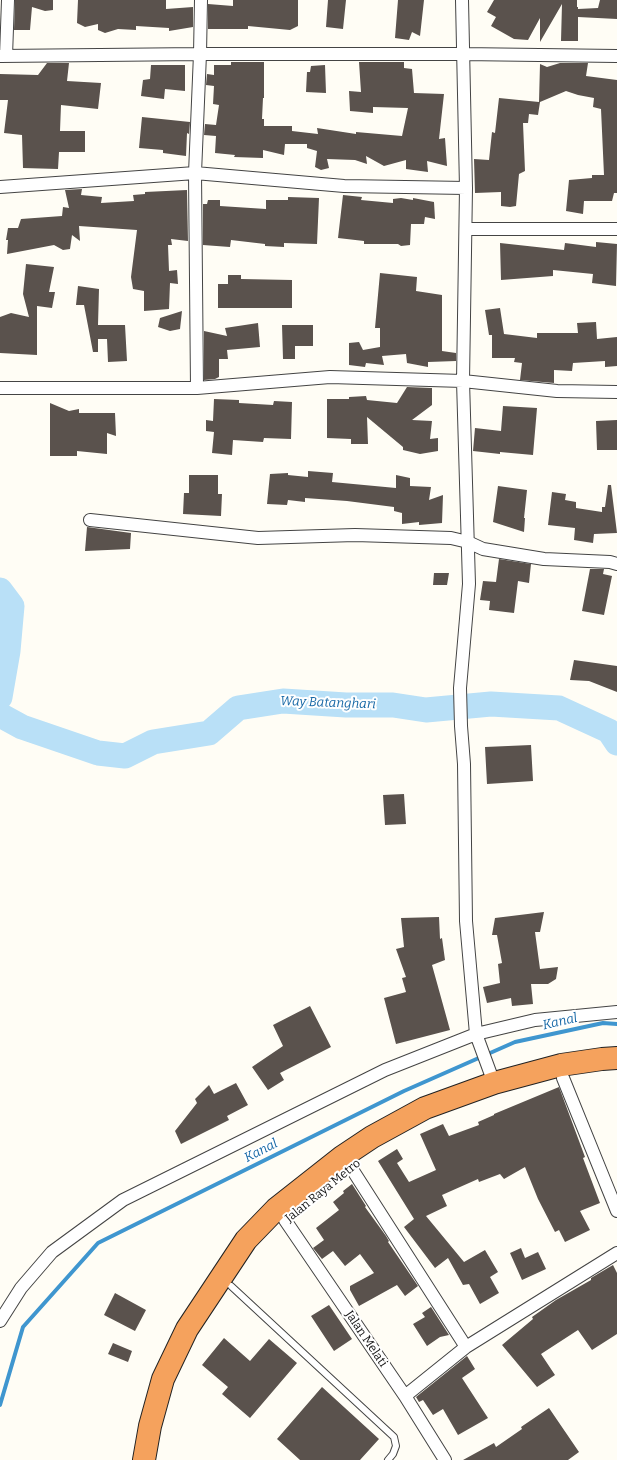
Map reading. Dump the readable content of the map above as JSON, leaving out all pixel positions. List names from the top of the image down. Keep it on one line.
{"streets":{"highway":["Jalan Raya Metro"],"street":["Jalan Melati"]},"crossings":[["Jalan Raya Metro","Jalan Melati"]],"water":["Way Batanghari","Kanal"]}
